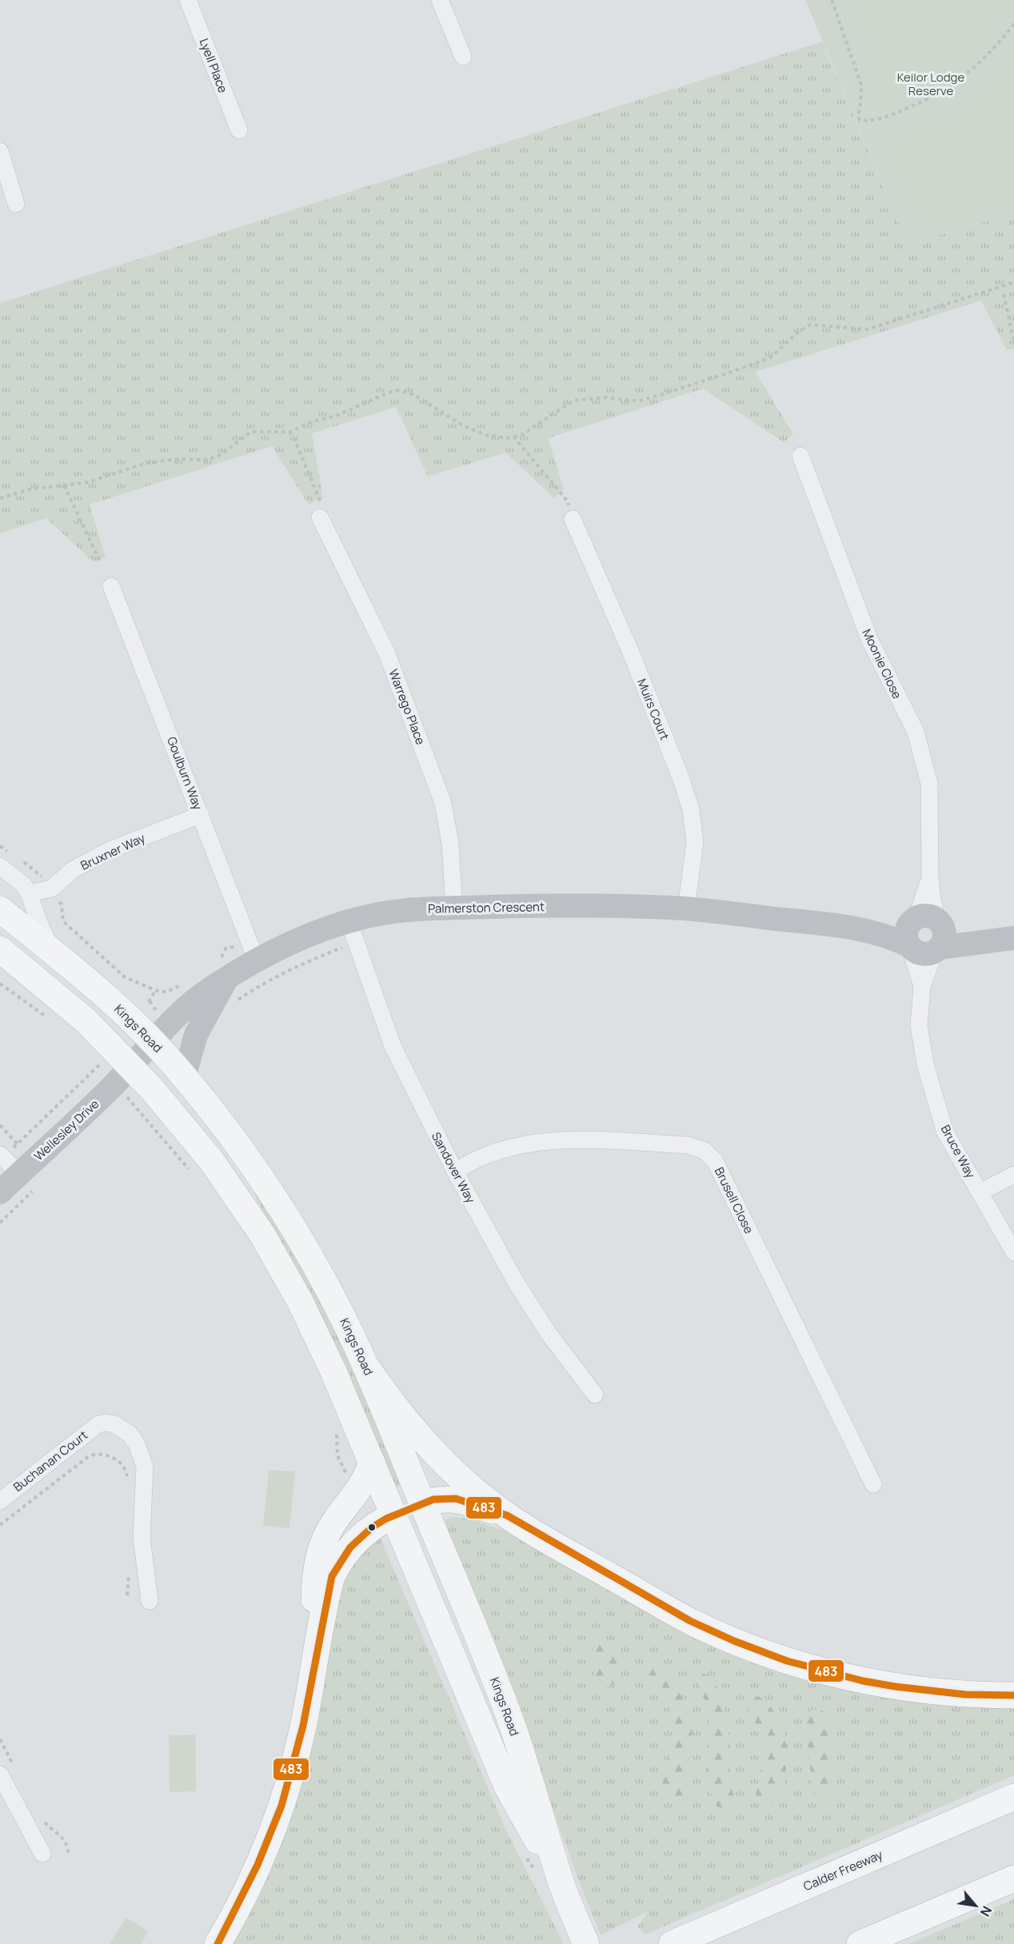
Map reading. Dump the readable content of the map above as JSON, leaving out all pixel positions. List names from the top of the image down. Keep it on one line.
{"streets":{"main road":["Kings Road","Calder Freeway"],"street":["Lyell Place","Moonie Close","Warrego Place","Muirs Court","Goulburn Way","Bruxner Way","Palmerston Crescent","Wellesley Drive","Bruce Way","Sandover Way","Brusell Close","Buchanan Court"]},"crossings":[["Moonie Close","Palmerston Crescent"],["Moonie Close","Bruce Way"],["Warrego Place","Palmerston Crescent"],["Muirs Court","Palmerston Crescent"],["Goulburn Way","Bruxner Way"],["Goulburn Way","Palmerston Crescent"],["Palmerston Crescent","Kings Road"],["Palmerston Crescent","Wellesley Drive"],["Palmerston Crescent","Bruce Way"],["Palmerston Crescent","Sandover Way"],["Kings Road","Wellesley Drive"],["Sandover Way","Brusell Close"]],"parks":["Keilor Lodge Reserve"],"lines":["transit line 483"],"north":"bottom right"}
